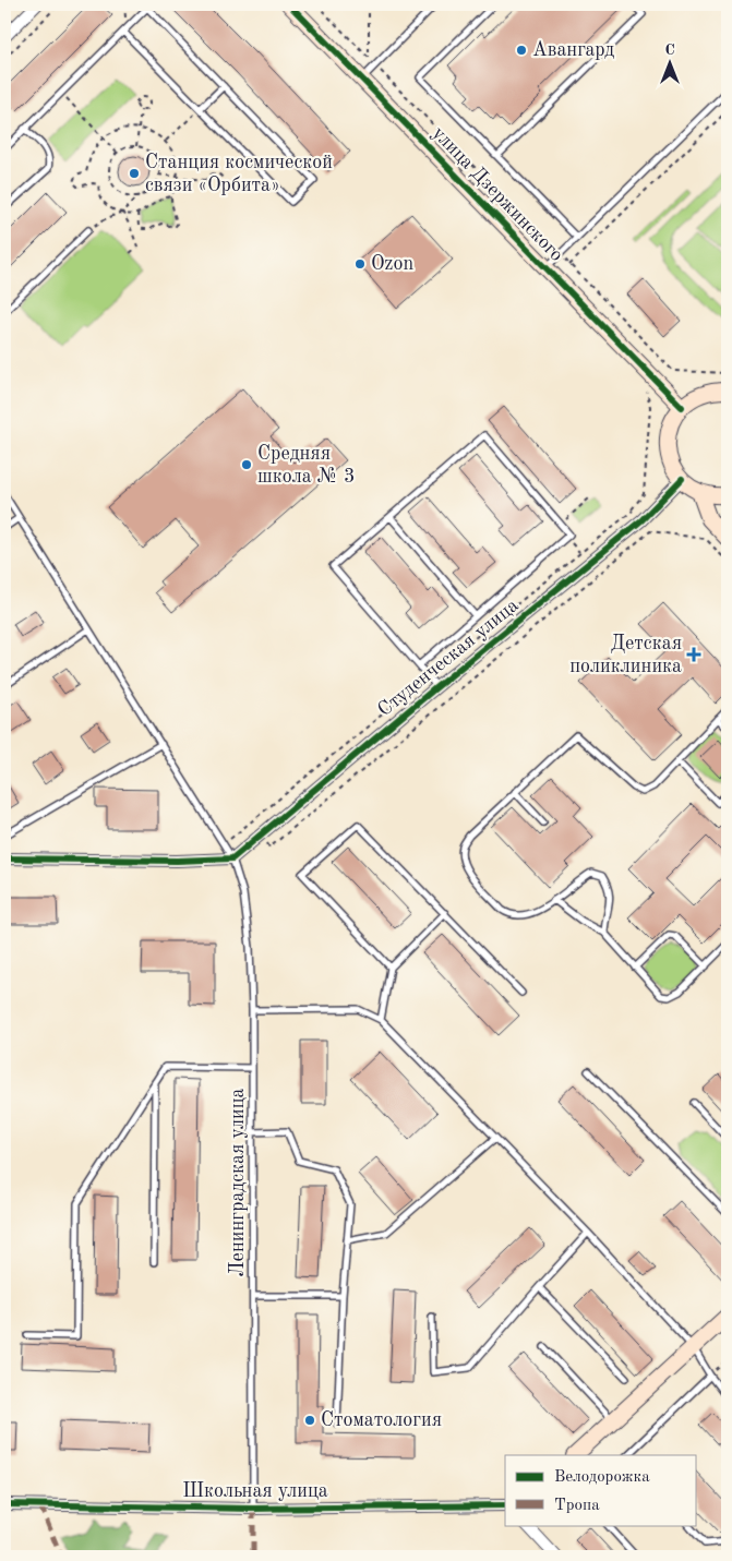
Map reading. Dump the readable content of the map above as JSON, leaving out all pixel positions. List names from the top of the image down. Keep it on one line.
{"streets":{"street":["улица Дзержинского","Студенческая улица","Школьная улица"],"lane":["Ленинградская улица"]},"crossings":[["Студенческая улица","Ленинградская улица"],["Ленинградская улица","Школьная улица"]],"places":{"other":["Авангард","Станция космической связи «Орбита»","Ozon","Средняя школа № 3","Стоматология"],"health":["Детская поликлиника"]},"legend":["Велодорожка","Тропа"],"north":"top"}
